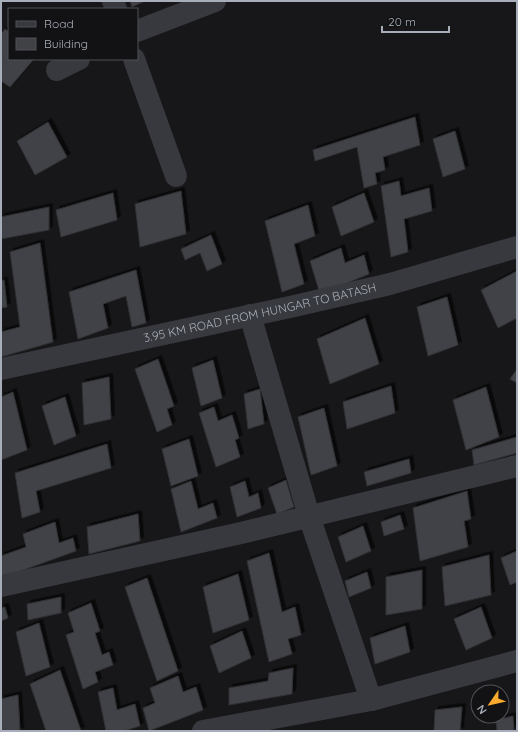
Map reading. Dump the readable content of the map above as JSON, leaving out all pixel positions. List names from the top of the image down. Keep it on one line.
{"streets":{"street":["3.95 KM ROAD FROM HUNGAR TO BATASH"]},"legend":["Road","Building"],"scale_bar":"20 m","north":"bottom left"}
